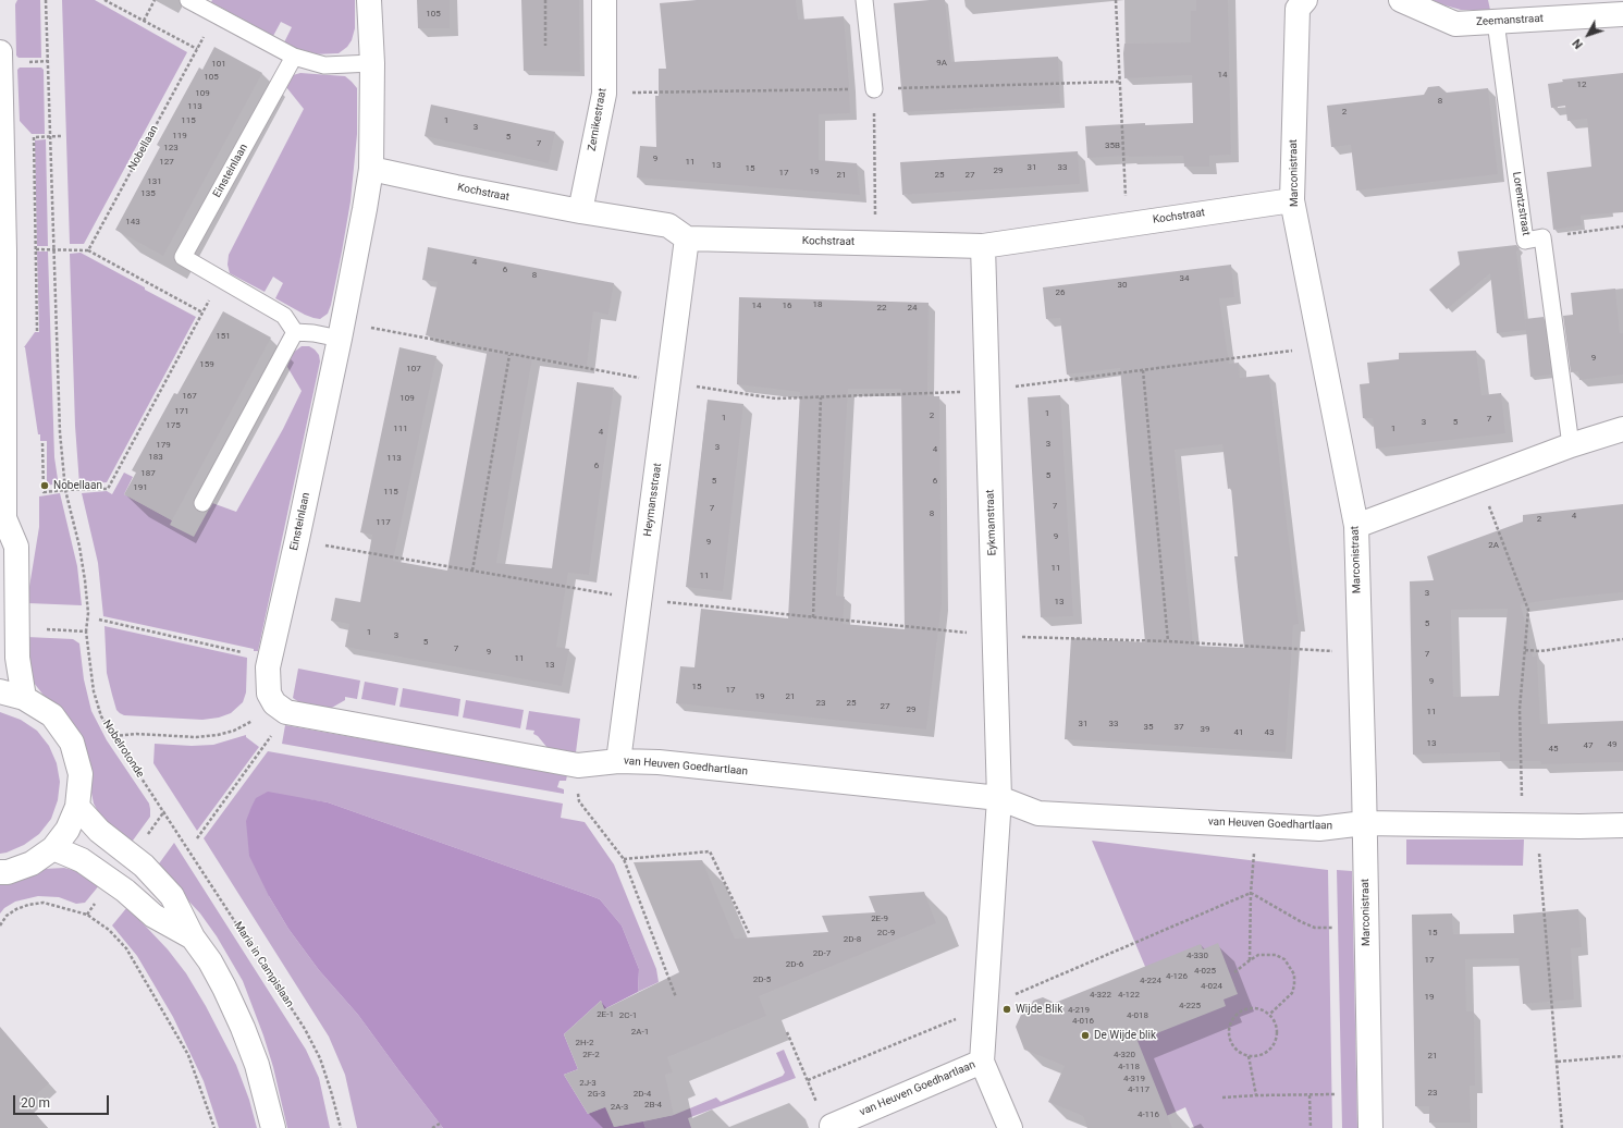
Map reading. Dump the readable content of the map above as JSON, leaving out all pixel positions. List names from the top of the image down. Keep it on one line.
{"streets":{"street":["Zeemanstraat","Zernikestraat","Einsteinlaan","Marconistraat","Kochstraat","Heymansstraat","Eykmanstraat","van Heuven Goedhartlaan"],"lane":["Lorentzstraat"],"path":["Nobellaan","Nobelrotonde","Maria in Campislaan"]},"crossings":[["Zeemanstraat","Lorentzstraat"],["Zernikestraat","Kochstraat"],["Einsteinlaan","Kochstraat"],["Einsteinlaan","van Heuven Goedhartlaan"],["Marconistraat","Kochstraat"],["Marconistraat","van Heuven Goedhartlaan"],["Kochstraat","Heymansstraat"],["Kochstraat","Eykmanstraat"],["Heymansstraat","van Heuven Goedhartlaan"],["Eykmanstraat","van Heuven Goedhartlaan"],["Nobelrotonde","Maria in Campislaan"]],"places":["Nobellaan","Wijde Blik","De Wijde blik"],"house_numbers":["105","9A","101","14","105","12","109","8","113","2","115","1","3","119","5","7","35B","123","9","127","11","13","31","33","15","29","19","17","21","25","27","131","135","143","4","6","8","34","30","26","18","14","16","22","24","151","9","159","107","167","109","171","1","2","1","7","3","5","175","111","1","4","3","179","3","4","183","113","6","187","5","5","6","191","115","7","7","8","4","2","117","9","9","2A","11","11","3","13","5","1","3","5","7","9","7","11","13","9","15","17","19","21","23","25","27","29","11","31","33","35","37","39","41","43","13","49","47","45","2E-9","2C-9","15","2D-8","2D-7","4-330","17","2D-6","4-025","4-126","2D-5","4-224","4-024","4-322","4-122","19","4-225","4-219","2E-1","2C-1","4-018","4-016","2A-1","2H-2","2F-2","4-320","21","4-118","4-319","2J-3","4-117","23","2G-3","2D-4","2B-4","2A-3","4-116"],"scale_bar":"20 m","north":"bottom left"}
